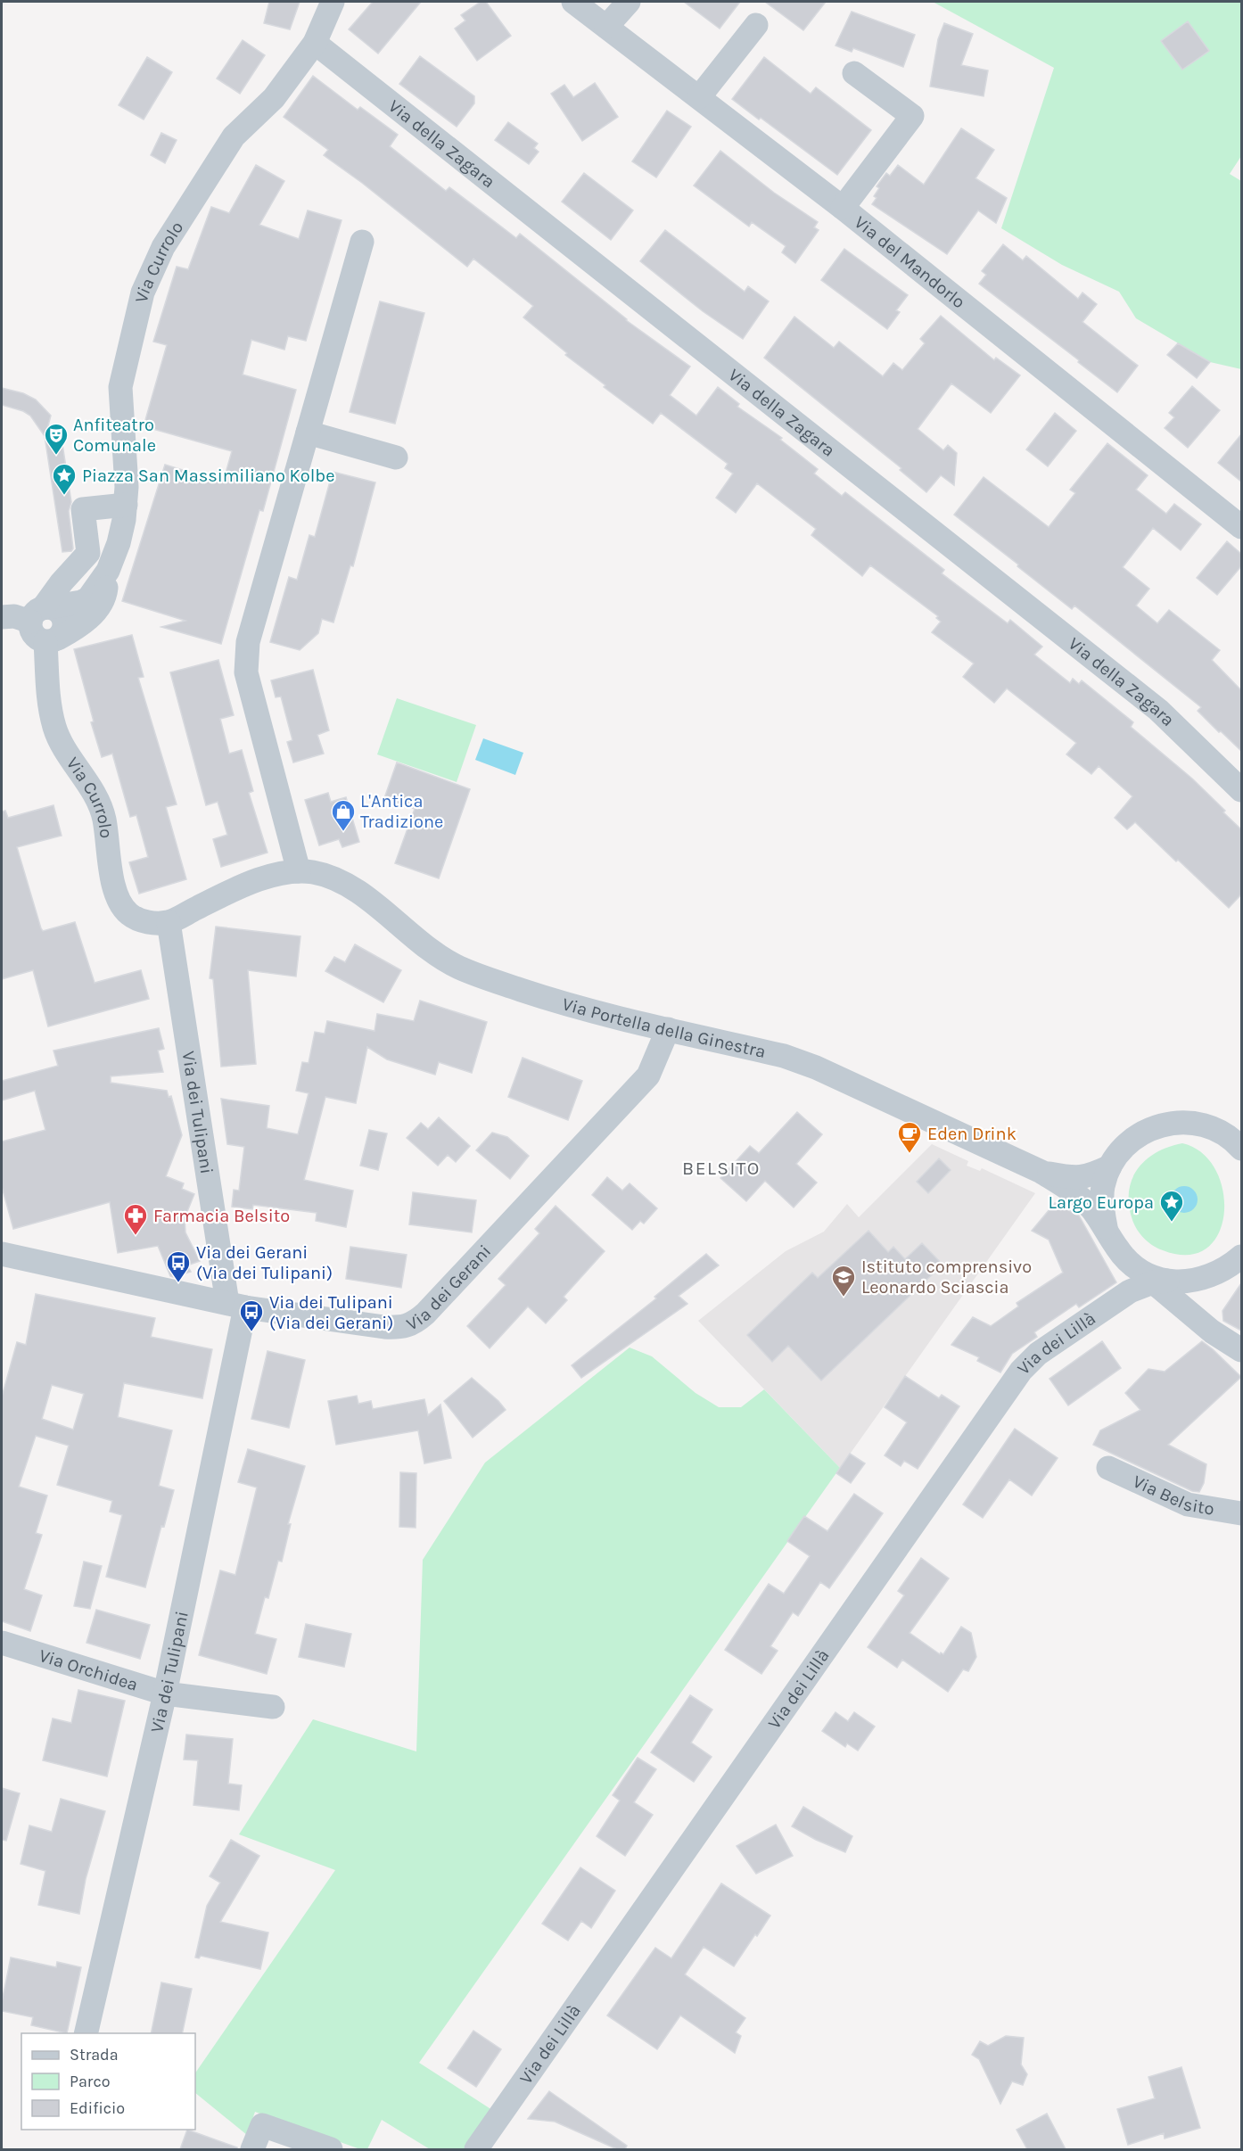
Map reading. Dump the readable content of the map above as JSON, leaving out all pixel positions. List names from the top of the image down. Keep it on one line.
{"streets":{"street":["Via della Zagara","Via del Mandorlo","Via Currolo","Via Portella della Ginestra","Via dei Tulipani","Via dei Gerani","Via dei Lillà","Via Belsito","Via Orchidea"]},"crossings":[["Via della Zagara","Via Currolo"],["Via Currolo","Via Portella della Ginestra"],["Via Currolo","Via dei Tulipani"],["Via Portella della Ginestra","Via dei Tulipani"],["Via Portella della Ginestra","Via dei Gerani"],["Via dei Tulipani","Via dei Gerani"],["Via dei Tulipani","Via Orchidea"]],"districts":["BELSITO"],"places":{"theatre":["Anfiteatro Comunale"],"place":["Piazza San Massimiliano Kolbe","Largo Europa"],"shop":["L'Antica Tradizione"],"cafe":["Eden Drink"],"pharmacy":["Farmacia Belsito"],"bus stop":["Via dei Gerani (Via dei Tulipani)","Via dei Tulipani (Via dei Gerani)"],"school or university":["Istituto comprensivo Leonardo Sciascia"]},"legend":["Strada","Parco","Edificio"]}
